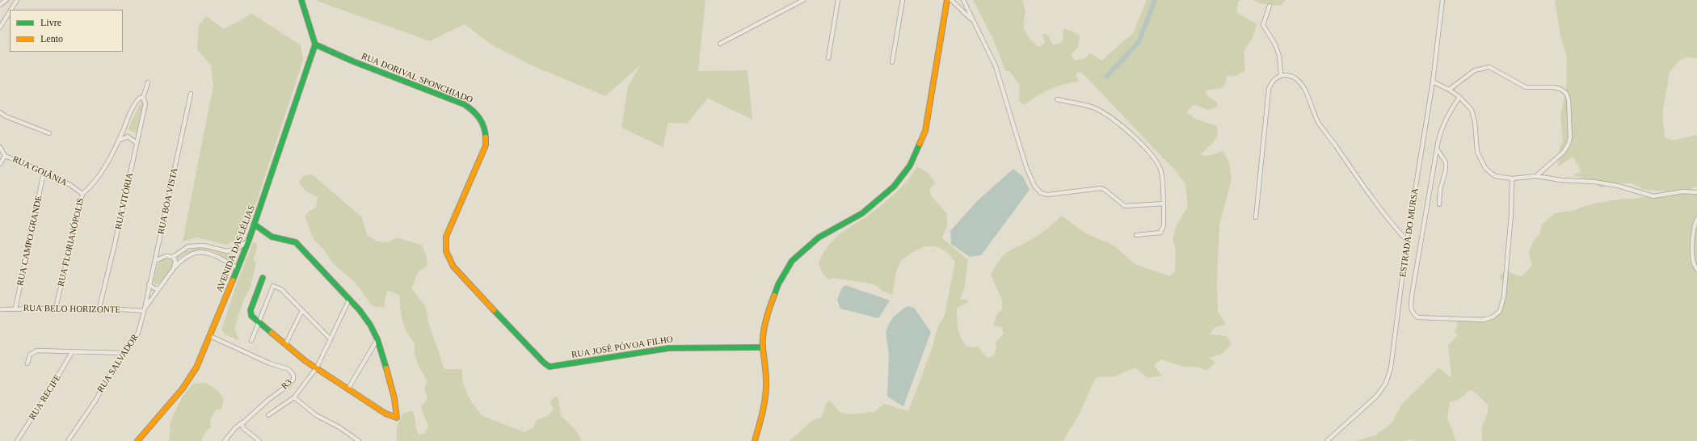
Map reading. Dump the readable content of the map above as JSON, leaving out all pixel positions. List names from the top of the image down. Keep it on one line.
{"streets":{"street":["RUA DORIVAL SPONCHIADO","RUA GOIÂNIA","RUA VITÓRIA","RUA BOA VISTA","ESTRADA DO MURSA","RUA CAMPO GRANDE","RUA FLORIANÓPOLIS","AVENIDA DAS LÉLIAS","RUA BELO HORIZONTE","RUA JOSÉ PÓVOA FILHO","RUA SALVADOR","R3","RUA RECIFE"]},"crossings":[["RUA DORIVAL SPONCHIADO","AVENIDA DAS LÉLIAS"],["RUA DORIVAL SPONCHIADO","RUA JOSÉ PÓVOA FILHO"],["RUA GOIÂNIA","RUA CAMPO GRANDE"],["RUA GOIÂNIA","RUA FLORIANÓPOLIS"],["RUA VITÓRIA","RUA FLORIANÓPOLIS"],["RUA VITÓRIA","RUA BELO HORIZONTE"],["RUA BOA VISTA","RUA BELO HORIZONTE"],["RUA BOA VISTA","RUA SALVADOR"],["RUA CAMPO GRANDE","RUA BELO HORIZONTE"],["RUA FLORIANÓPOLIS","RUA BELO HORIZONTE"],["AVENIDA DAS LÉLIAS","RUA SALVADOR"],["AVENIDA DAS LÉLIAS","R3"],["RUA BELO HORIZONTE","RUA SALVADOR"]],"legend":["Livre","Lento"]}
